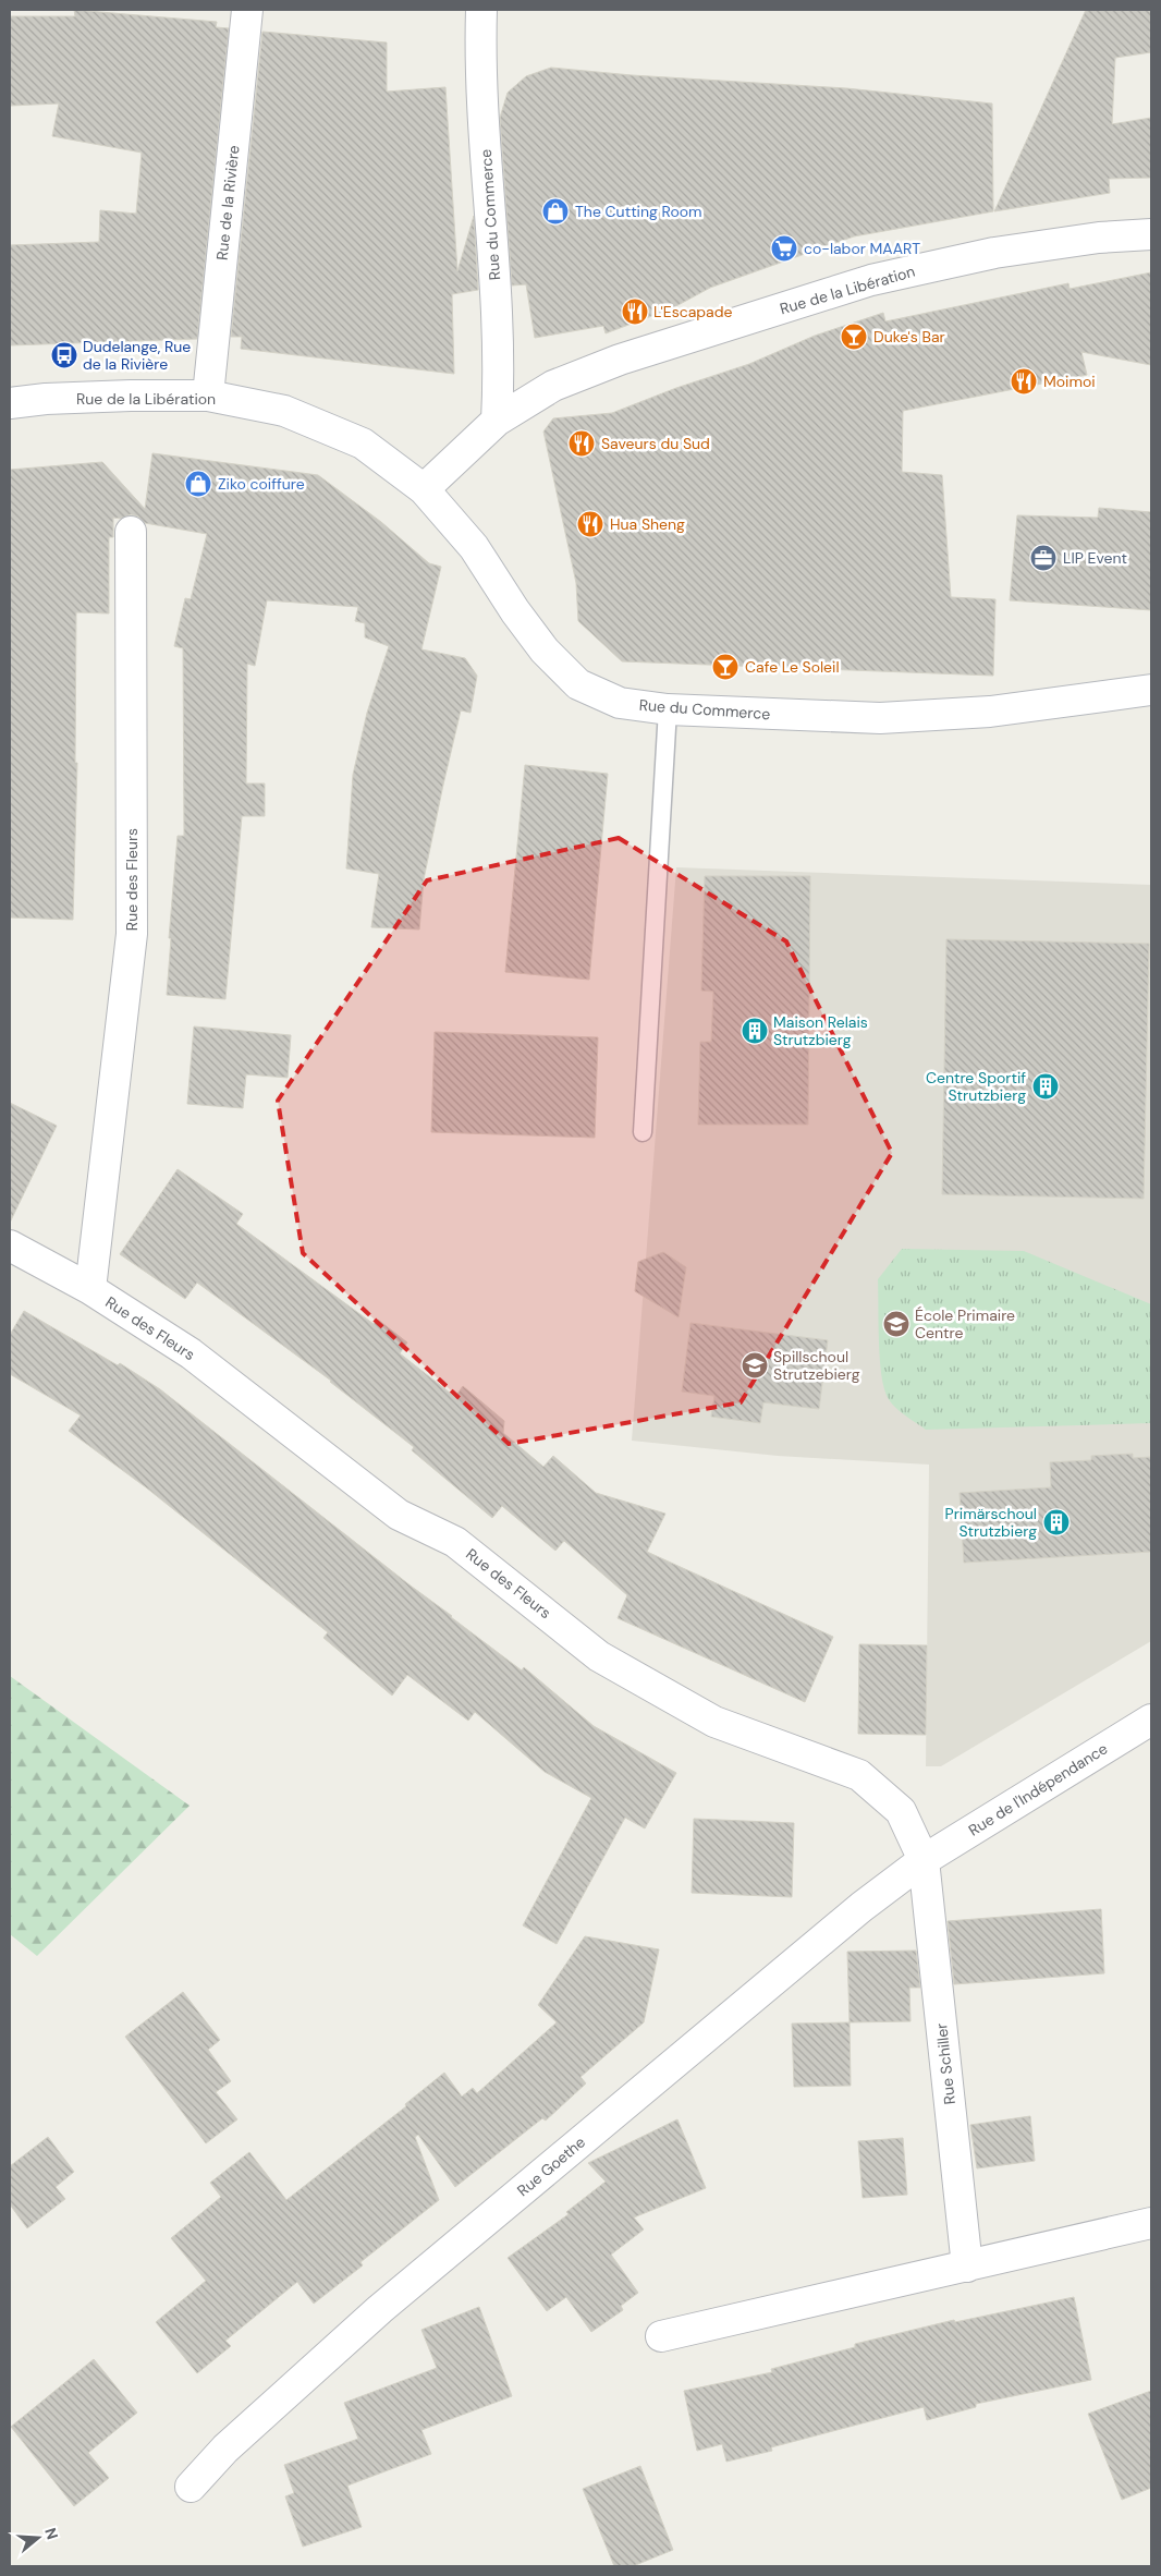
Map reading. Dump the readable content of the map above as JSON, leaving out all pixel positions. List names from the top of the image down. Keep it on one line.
{"streets":{"street":["Rue de la Rivière","Rue du Commerce","Rue de la Libération","Rue des Fleurs","Rue de l'Indépendance","Rue Schiller","Rue Goethe"]},"crossings":[["Rue de la Rivière","Rue de la Libération"],["Rue du Commerce","Rue de la Libération"],["Rue des Fleurs","Rue de l'Indépendance"],["Rue des Fleurs","Rue Schiller"],["Rue des Fleurs","Rue Goethe"],["Rue de l'Indépendance","Rue Schiller"],["Rue de l'Indépendance","Rue Goethe"],["Rue Schiller","Rue Goethe"]],"places":{"shop":["The Cutting Room","Ziko coiffure"],"supermarket":["co-labor MAART"],"restaurant":["L'Escapade","Moimoi","Saveurs du Sud","Hua Sheng"],"bar":["Duke's Bar","Cafe Le Soleil"],"bus stop":["Dudelange, Rue de la Rivière"],"office":["LIP Event"],"building":["Maison Relais Strutzbierg","Centre Sportif Strutzbierg","Primärschoul Strutzbierg"],"school or university":["École Primaire Centre","Spillschoul Strutzebierg"]},"north":"right"}
